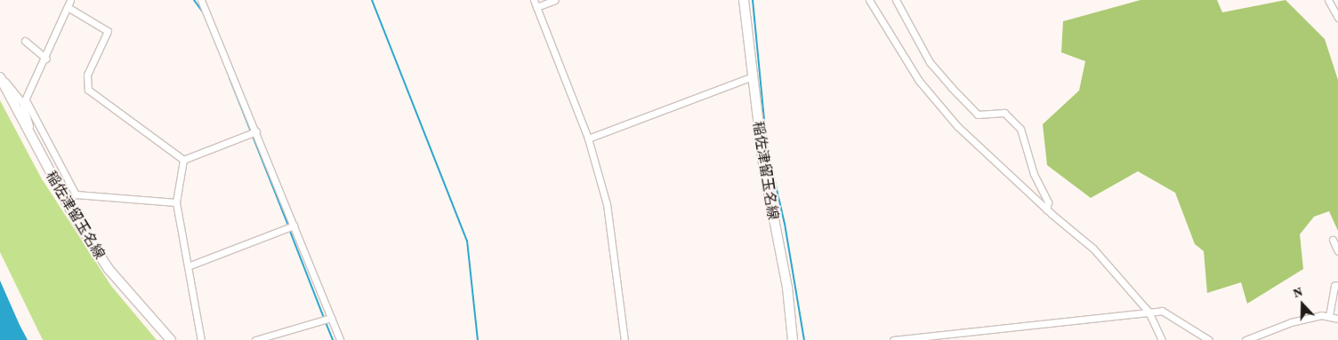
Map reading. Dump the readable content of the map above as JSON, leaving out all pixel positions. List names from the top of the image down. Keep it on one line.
{"streets":{"main road":["稲佐津留玉名線"]},"north":"top"}
